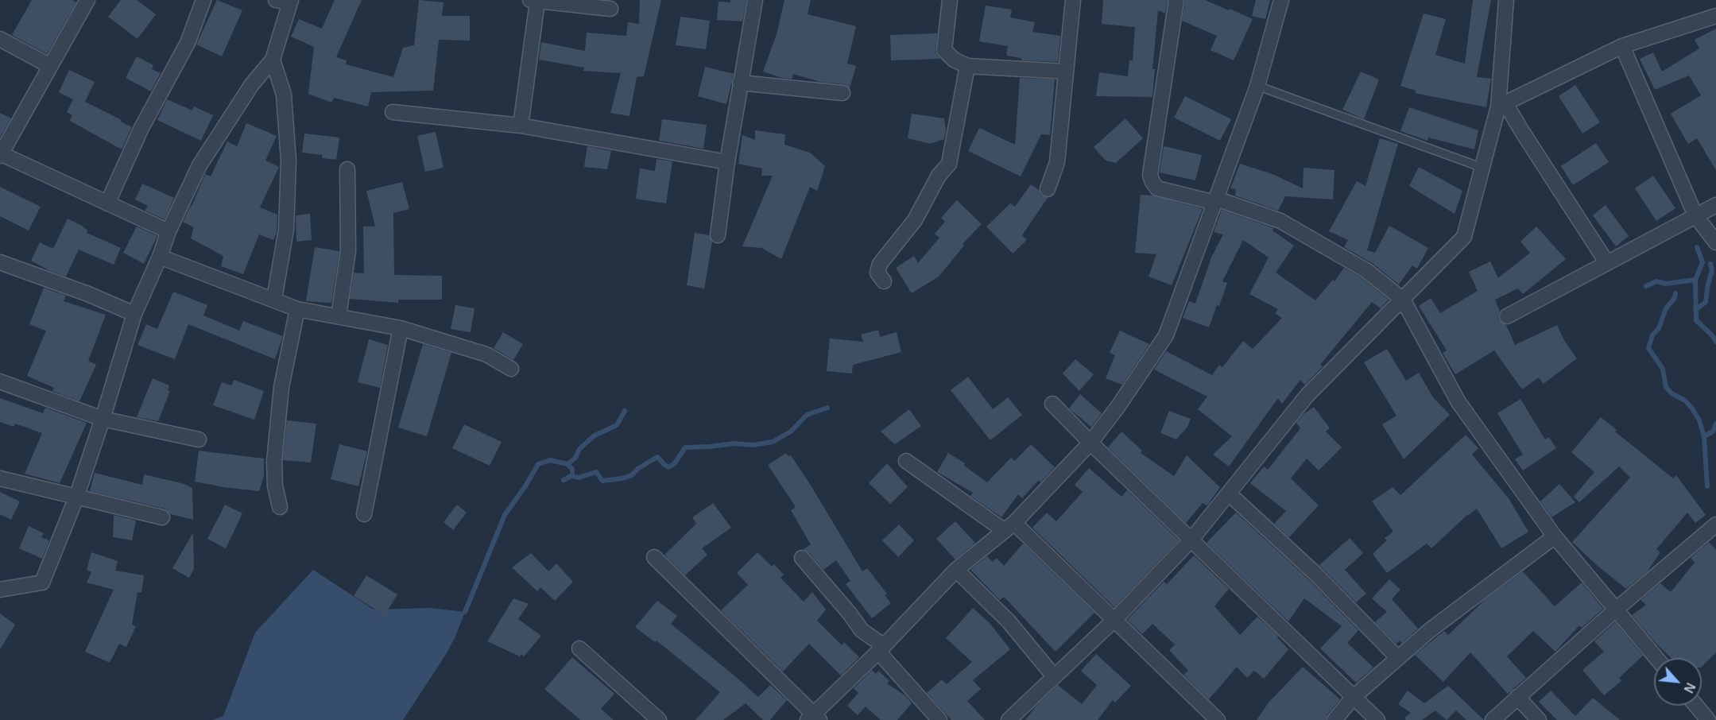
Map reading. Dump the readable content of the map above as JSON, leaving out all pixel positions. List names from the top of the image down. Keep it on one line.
{"north":"bottom right"}
